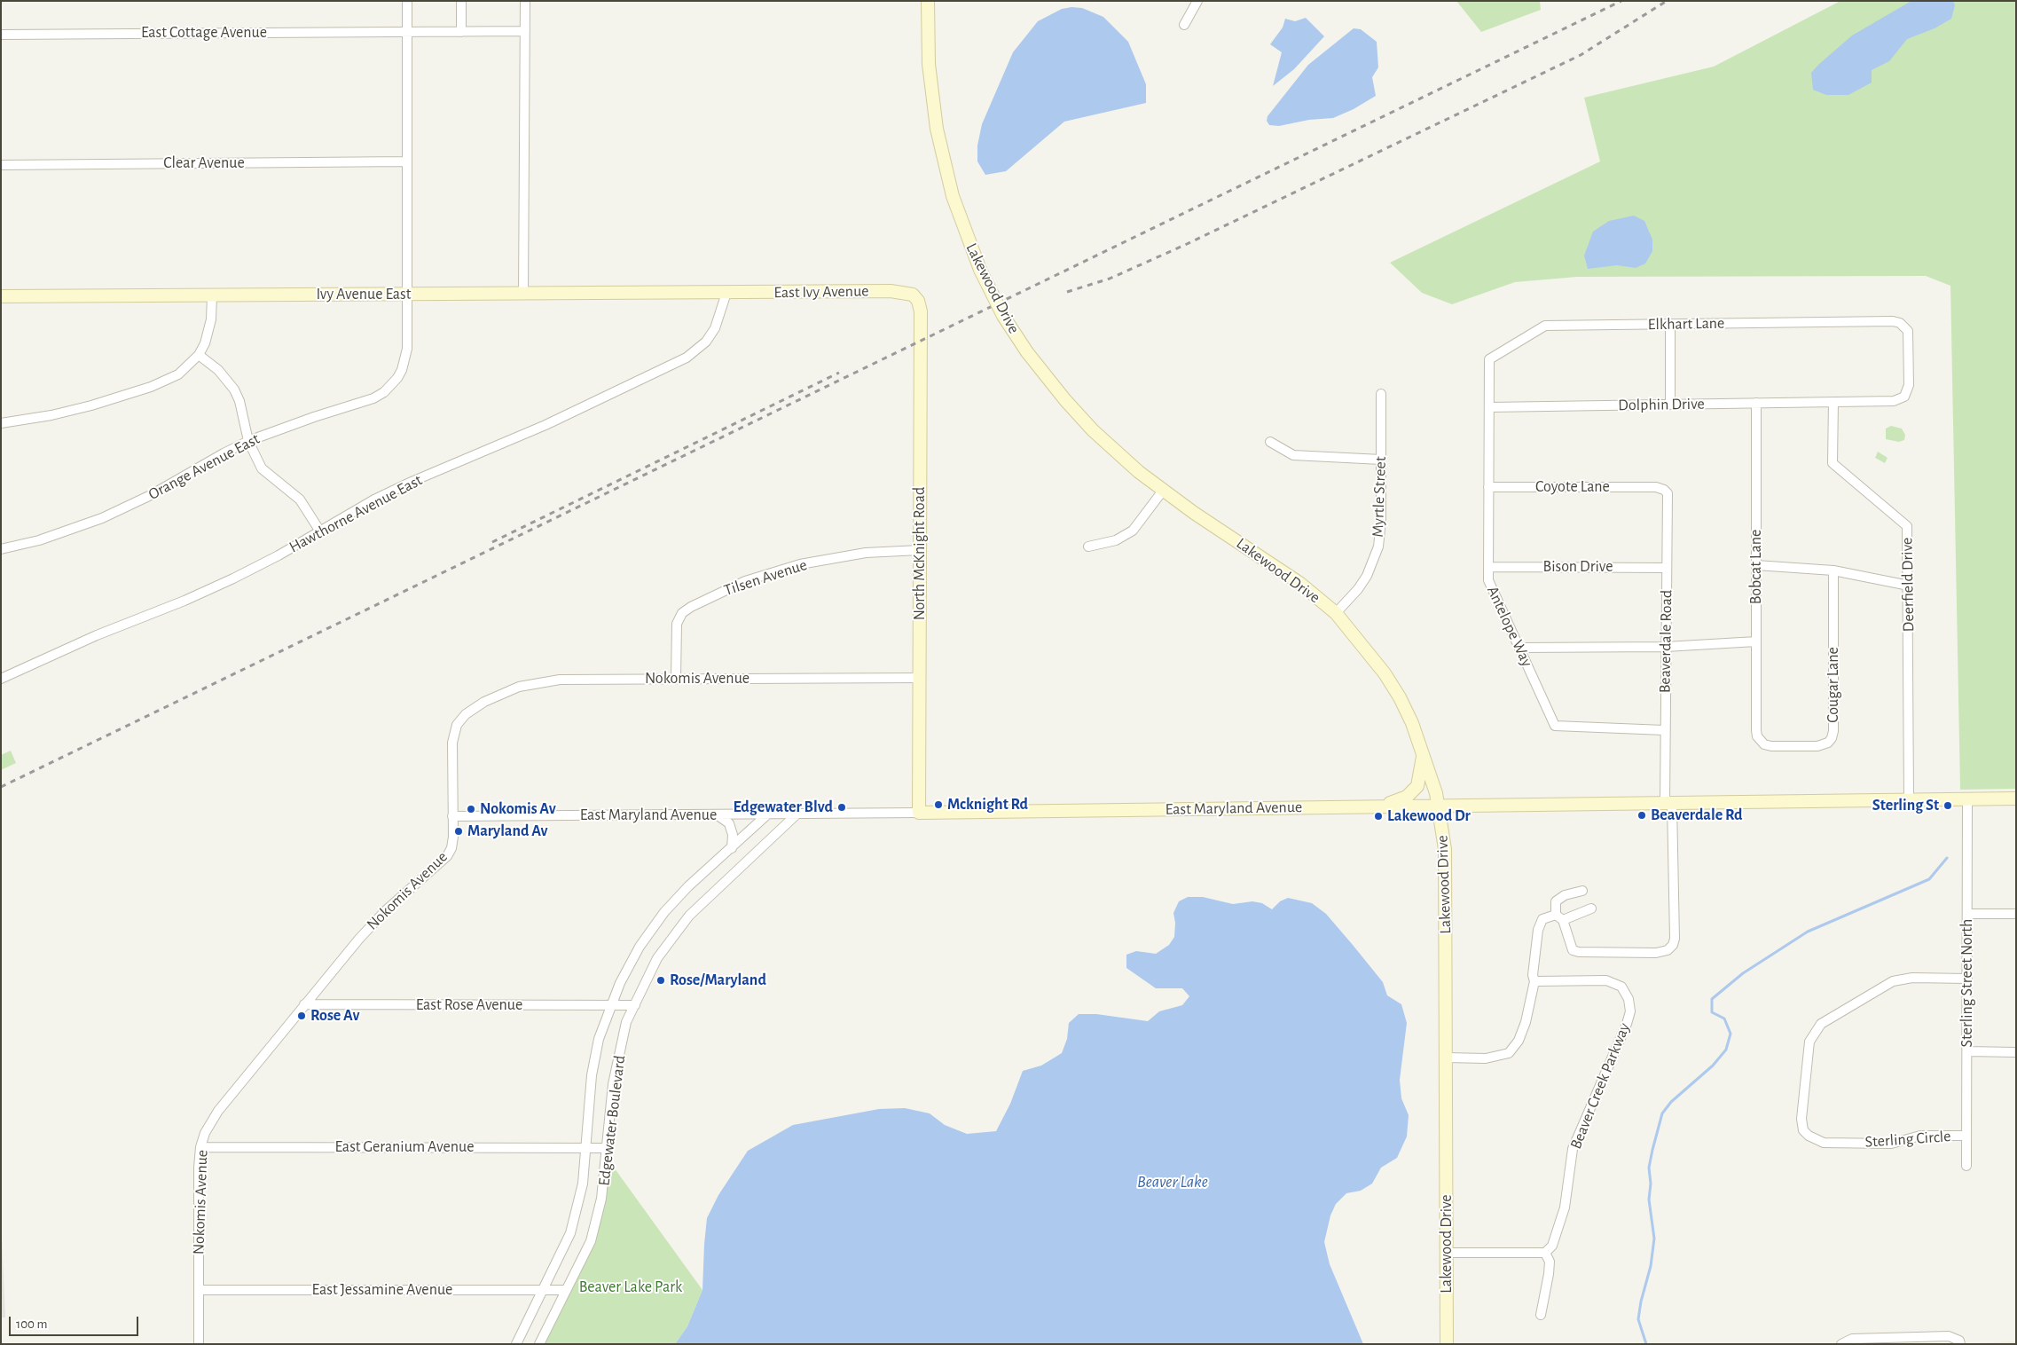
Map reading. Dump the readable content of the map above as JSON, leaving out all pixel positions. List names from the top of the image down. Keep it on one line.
{"streets":{"street":["East Cottage Avenue","Clear Avenue","Lakewood Drive","East Ivy Avenue","Ivy Avenue East","Elkhart Lane","Dolphin Drive","Orange Avenue East","Coyote Lane","Myrtle Street","Hawthorne Avenue East","North McKnight Road","Bison Drive","Bobcat Lane","Tilsen Avenue","Deerfield Drive","Antelope Way","Beaverdale Road","Nokomis Avenue","Cougar Lane","East Maryland Avenue","Sterling Street North","East Rose Avenue","Beaver Creek Parkway","Edgewater Boulevard","Sterling Circle","East Geranium Avenue","East Jessamine Avenue"]},"crossings":[["East Cottage Avenue","Orange Avenue East"],["Clear Avenue","Orange Avenue East"],["Lakewood Drive","Myrtle Street"],["Lakewood Drive","East Maryland Avenue"],["East Ivy Avenue","Ivy Avenue East"],["East Ivy Avenue","Hawthorne Avenue East"],["East Ivy Avenue","North McKnight Road"],["Ivy Avenue East","Orange Avenue East"],["Ivy Avenue East","Hawthorne Avenue East"],["Elkhart Lane","Dolphin Drive"],["Elkhart Lane","Deerfield Drive"],["Elkhart Lane","Antelope Way"],["Dolphin Drive","Bobcat Lane"],["Dolphin Drive","Deerfield Drive"],["Dolphin Drive","Antelope Way"],["Coyote Lane","Antelope Way"],["Coyote Lane","Beaverdale Road"],["North McKnight Road","Tilsen Avenue"],["North McKnight Road","Nokomis Avenue"],["North McKnight Road","East Maryland Avenue"],["Bison Drive","Antelope Way"],["Bison Drive","Beaverdale Road"],["Bobcat Lane","Cougar Lane"],["Tilsen Avenue","Nokomis Avenue"],["Deerfield Drive","East Maryland Avenue"],["Antelope Way","Beaverdale Road"],["Beaverdale Road","East Maryland Avenue"],["Nokomis Avenue","East Maryland Avenue"],["Nokomis Avenue","East Rose Avenue"],["Nokomis Avenue","East Geranium Avenue"],["Nokomis Avenue","East Jessamine Avenue"],["East Maryland Avenue","Sterling Street North"],["East Maryland Avenue","Edgewater Boulevard"],["Sterling Street North","Sterling Circle"],["East Rose Avenue","Edgewater Boulevard"],["Edgewater Boulevard","East Geranium Avenue"],["Edgewater Boulevard","East Jessamine Avenue"]],"water":["Beaver Lake"],"parks":["Beaver Lake Park"],"places":["Mcknight Rd","Sterling St","Edgewater Blvd","Nokomis Av","Beaverdale Rd","Lakewood Dr","Maryland Av","Rose/Maryland","Rose Av"],"scale_bar":"100 m"}
